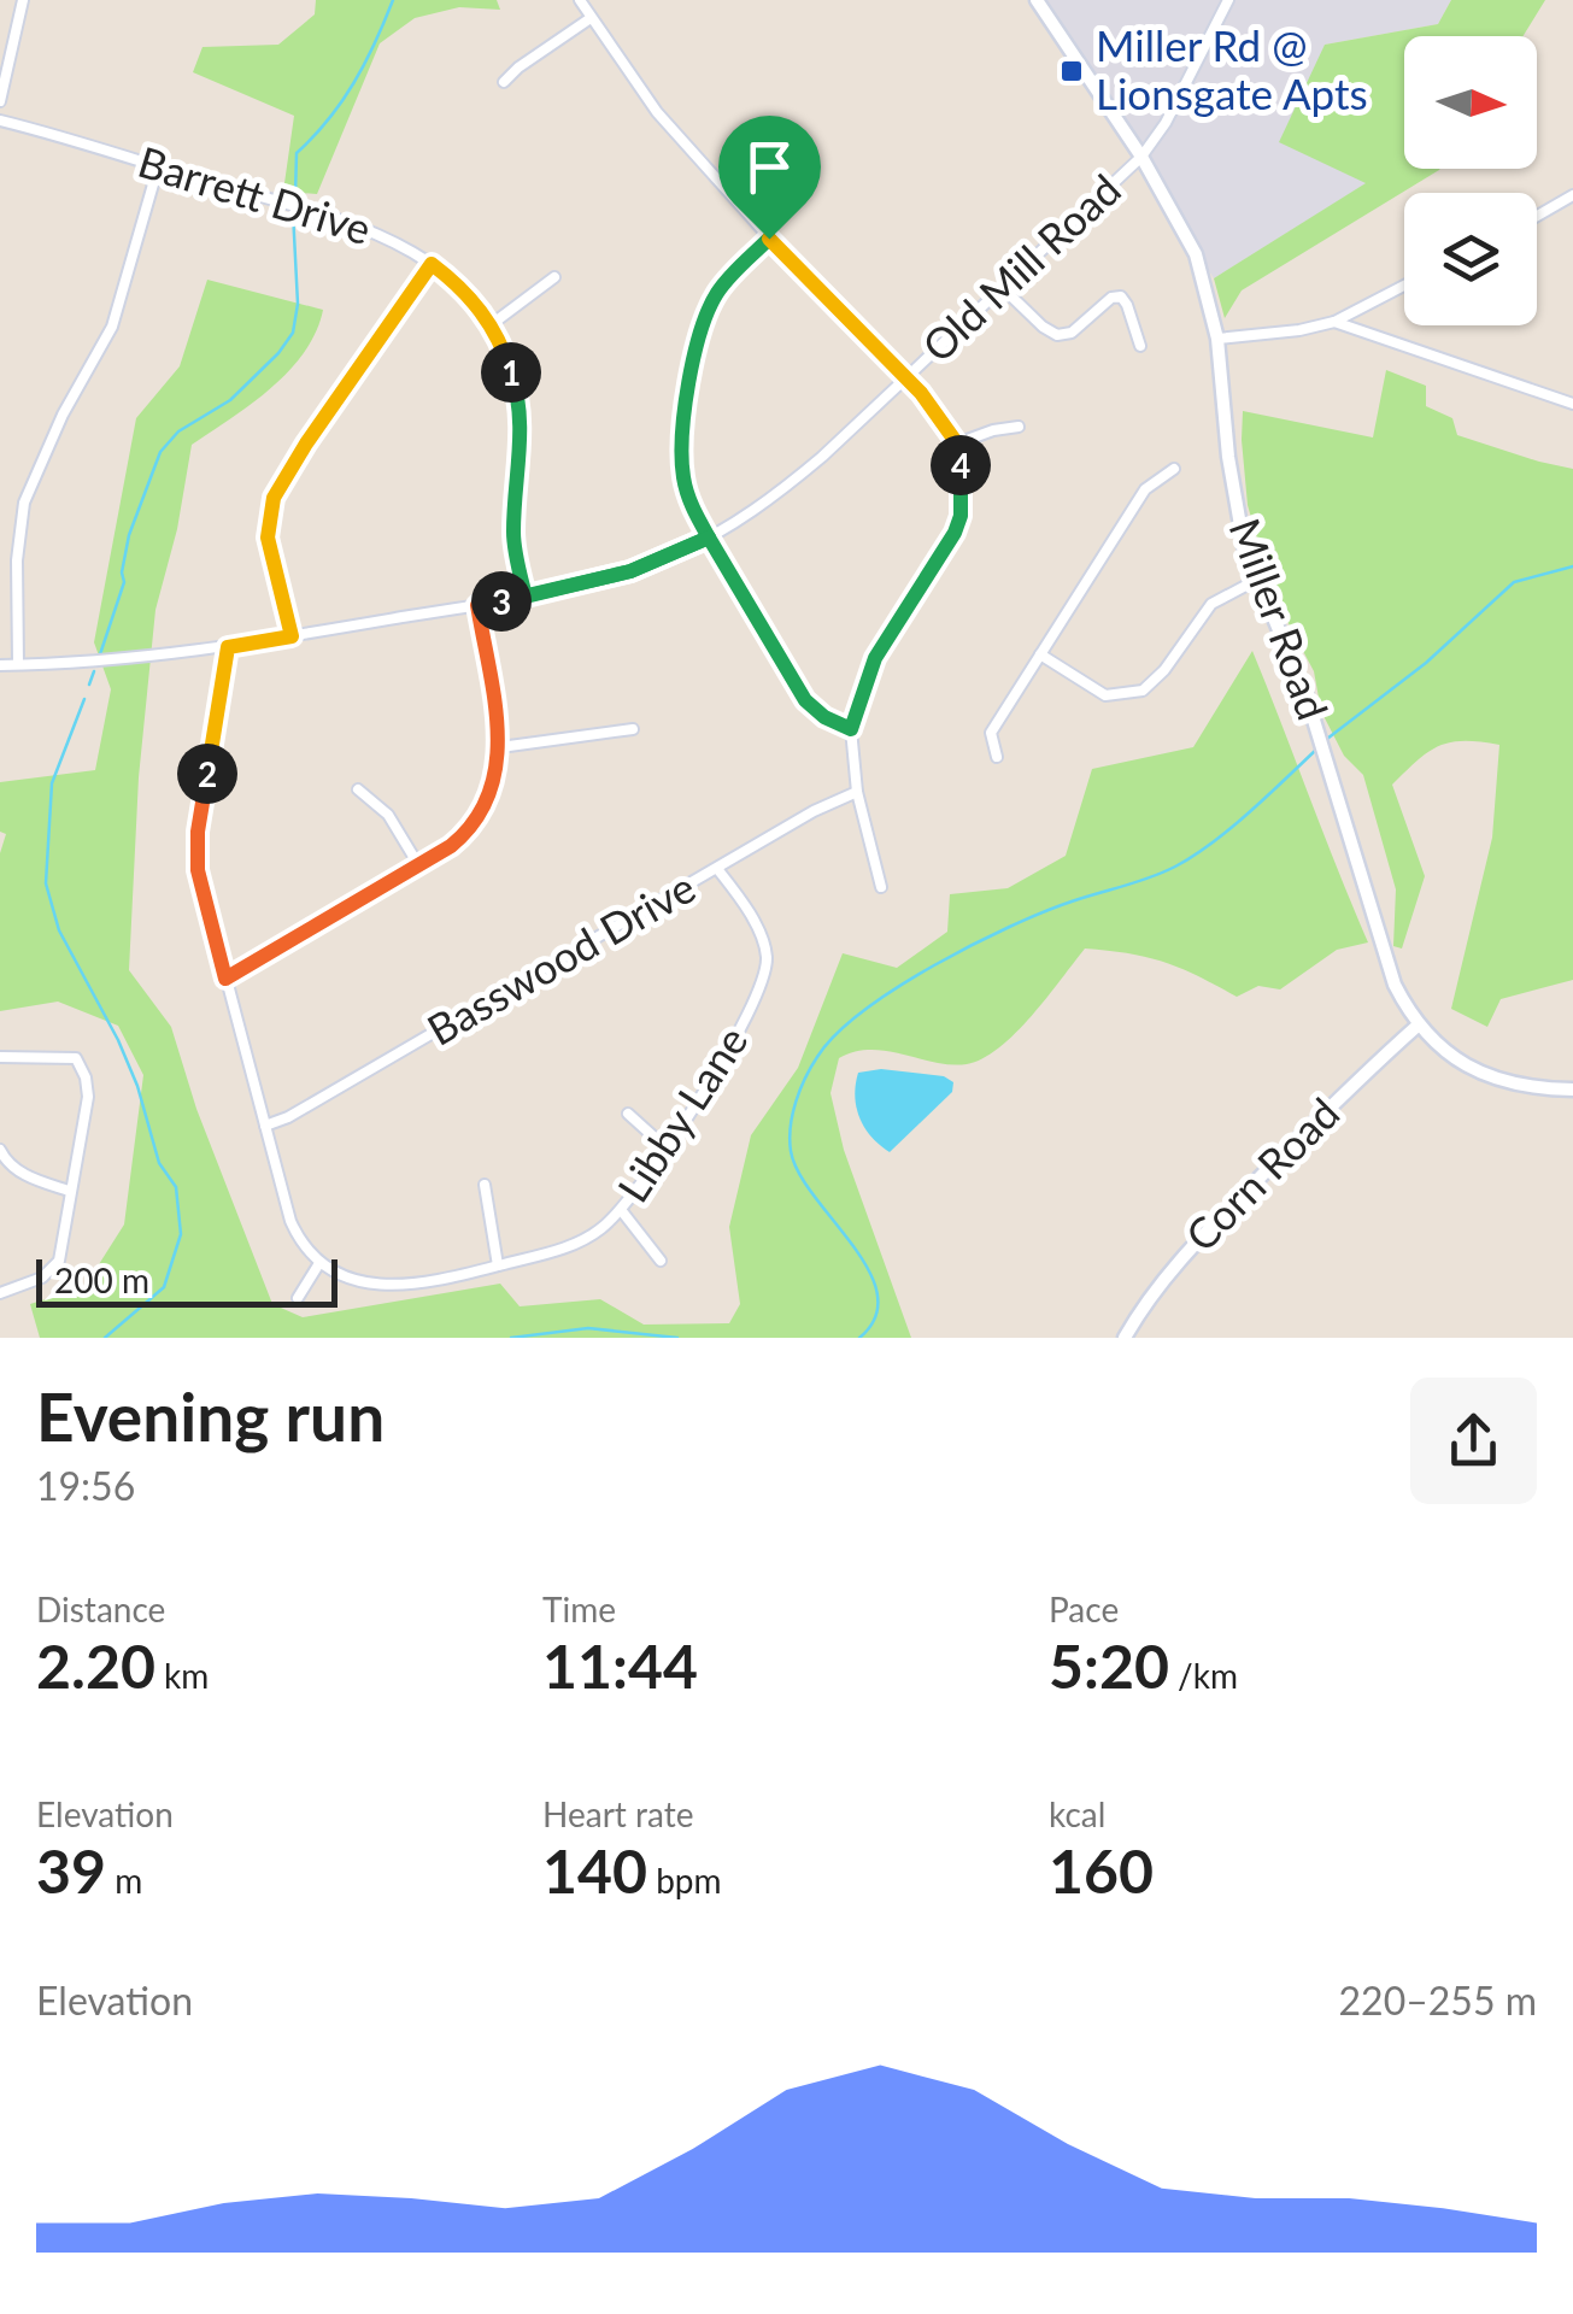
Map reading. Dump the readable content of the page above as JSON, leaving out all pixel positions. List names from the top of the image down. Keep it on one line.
{"streets":{"street":["Barrett Drive","Old Mill Road","Miller Road","Basswood Drive","Libby Lane","Corn Road"]},"crossings":[["Barrett Drive","Old Mill Road"],["Old Mill Road","Miller Road"],["Miller Road","Corn Road"],["Basswood Drive","Libby Lane"]],"places":{"transit":["Miller Rd @ Lionsgate Apts"]},"scale_bar":"200 m","north":"right","page":{"pins":["1","4","3","2"],"scale":"200 m","heading":["Evening run","19:56"],"stats":[["Distance","2.20 km"],["Time","11:44"],["Pace","5:20 /km"],["Elevation","39 m"],["Heart rate","140 bpm"],["kcal","160"]],"chart":["Elevation","220–255 m"]}}
